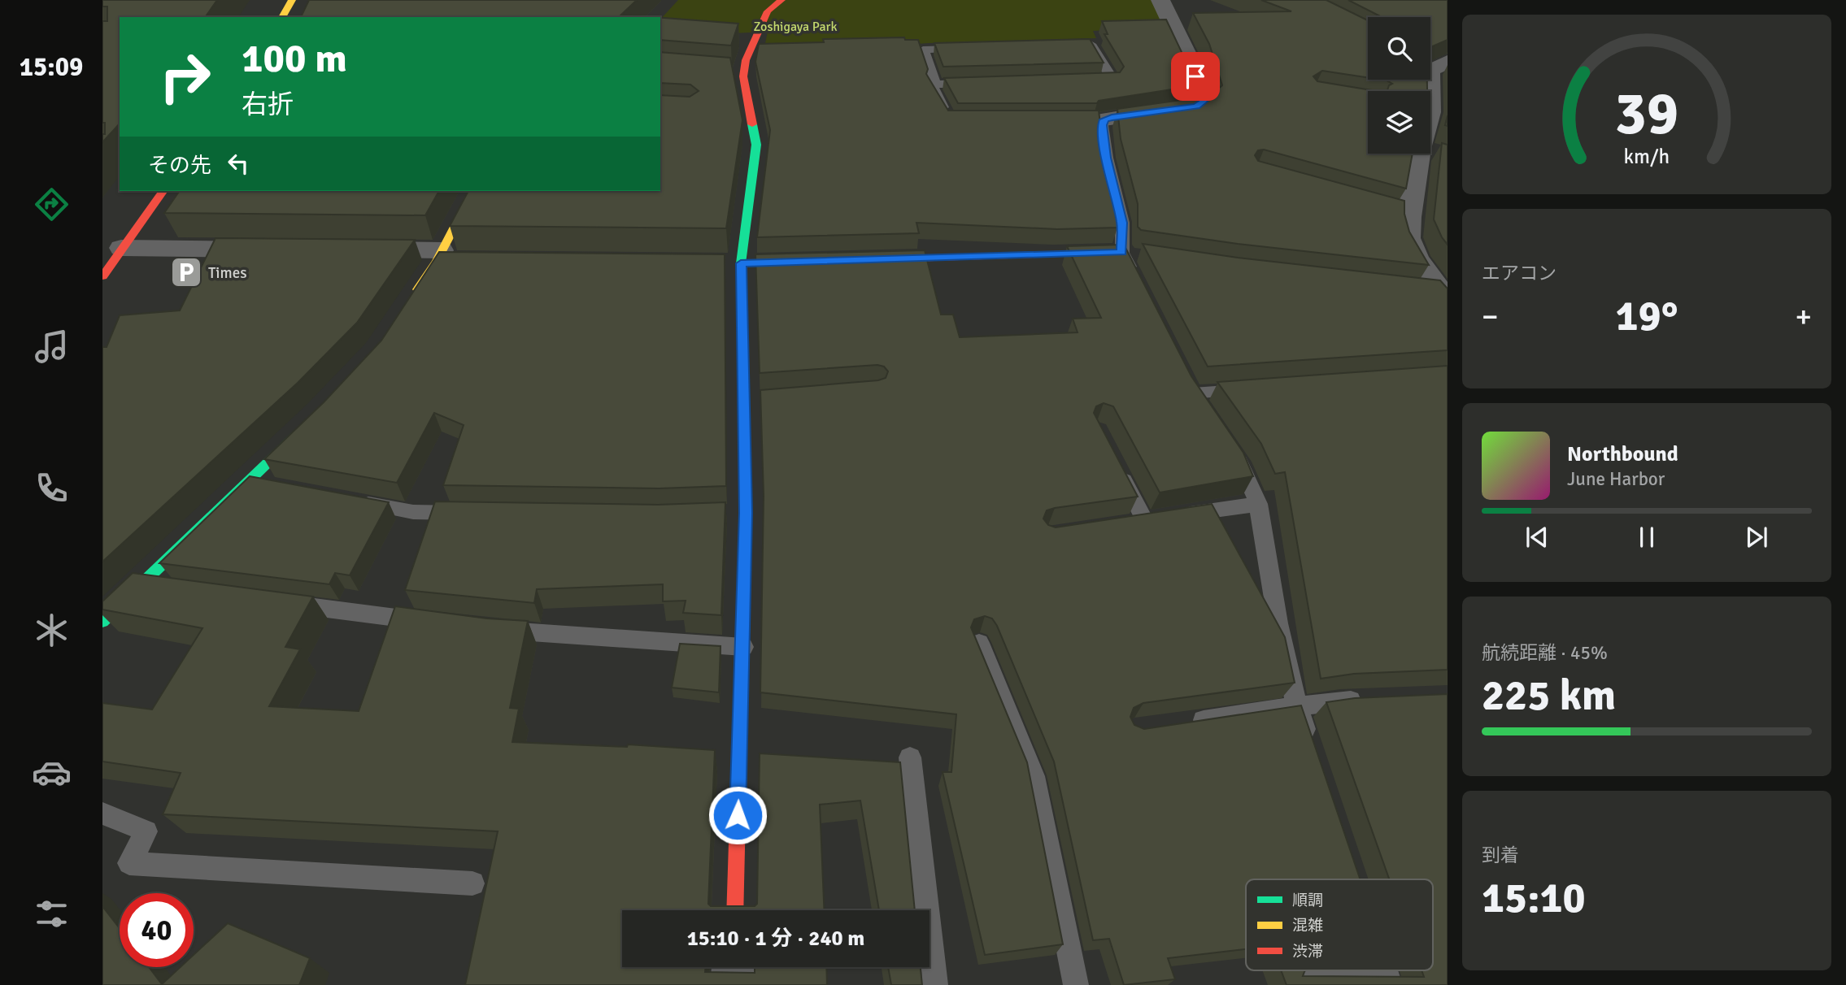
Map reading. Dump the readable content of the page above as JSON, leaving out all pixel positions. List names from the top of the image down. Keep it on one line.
{"parks":["Zoshigaya Park"],"places":{"parking":["Times"]},"legend":["順調","混雑","渋滞"],"page":{"tabs":"15:09","turn":["100 m","右折"],"then":"その先","tile":["エアコン",["航続距離 · 45%","225 km"],["到着","15:10"]],"heat":["−","19°","+"],"song":["Northbound","June Harbor"],"limit":"40","trip":"15:10 · 1 分 · 240 m","gauge":["39","km/h"]}}
